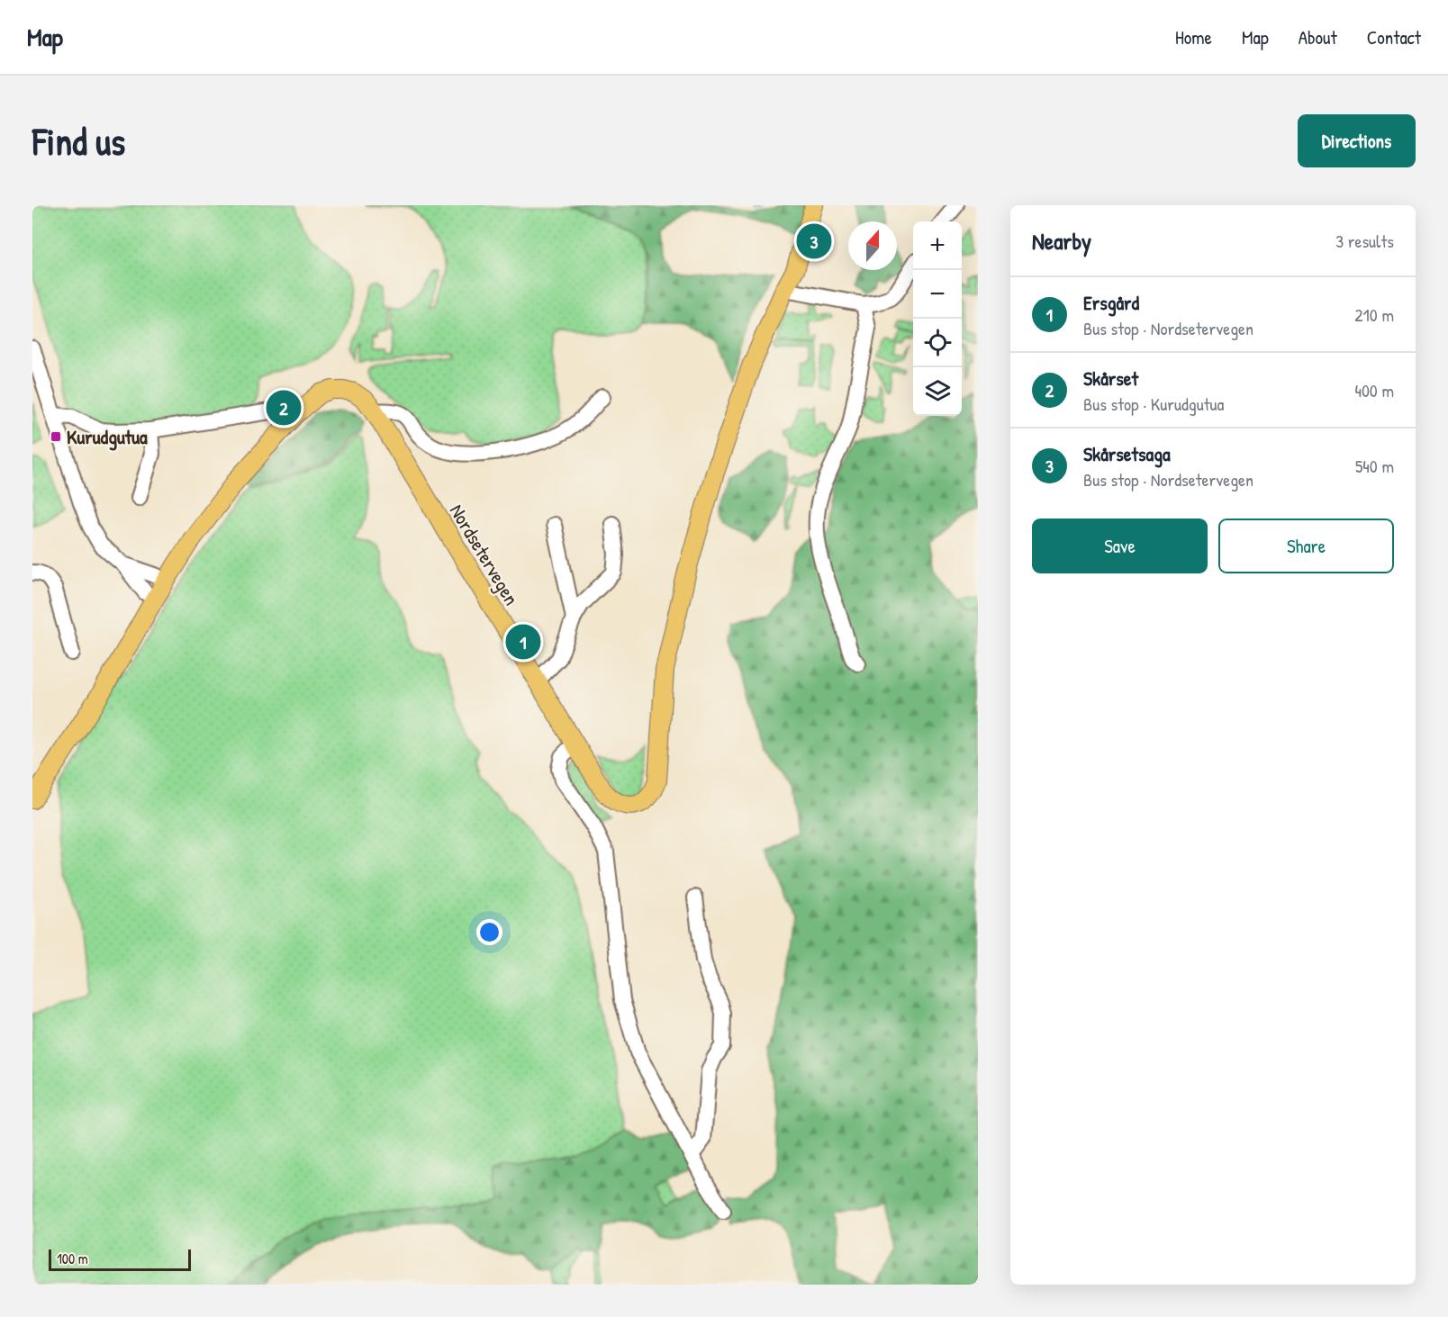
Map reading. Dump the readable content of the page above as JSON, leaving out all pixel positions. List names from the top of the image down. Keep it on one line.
{"streets":{"main road":["Nordsetervegen"]},"places":{"transit":["Kurudgutua"]},"scale_bar":"100 m","north":"top","page":{"header":"Map","nav":["Home","Map","About","Contact"],"buttons":["Directions",["Save","Share"]],"title":"Find us","heading":["Nearby","3 results"],"map_buttons":["+","−"],"pins":["3","2","1"],"list":[{"mark":"1","name":"Ersgård","note":"Bus stop · Nordsetervegen","value":"210 m"},{"mark":"2","name":"Skårset","note":"Bus stop · Kurudgutua","value":"400 m"},{"mark":"3","name":"Skårsetsaga","note":"Bus stop · Nordsetervegen","value":"540 m"}],"scale":"100 m"}}
